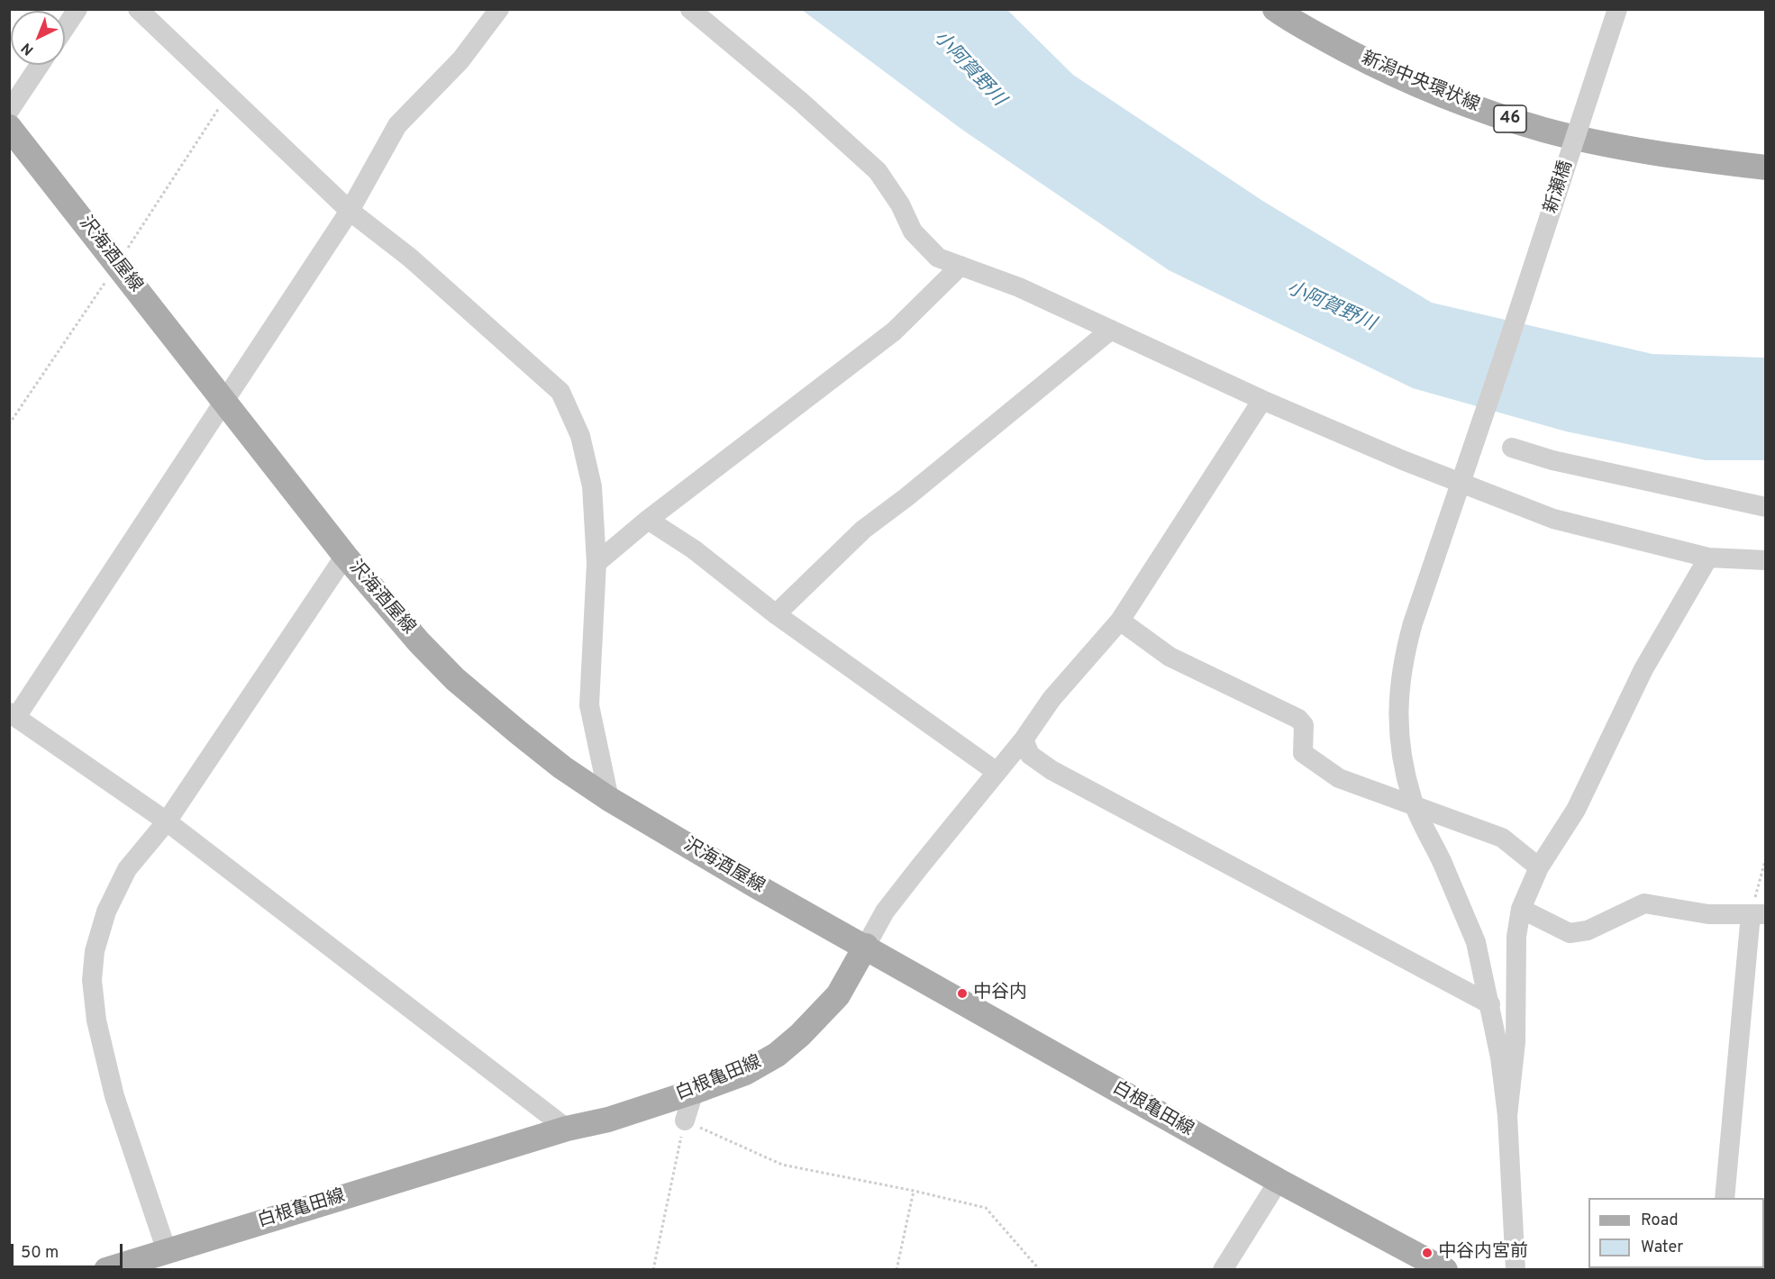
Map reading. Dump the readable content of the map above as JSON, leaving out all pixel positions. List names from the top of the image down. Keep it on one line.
{"streets":{"main road":["新潟中央環状線","46","沢海酒屋線","白根亀田線"],"street":["新瀬橋"]},"crossings":[["沢海酒屋線","白根亀田線"]],"water":["小阿賀野川"],"places":["中谷内","中谷内宮前"],"legend":["Road","Water"],"scale_bar":"50 m","north":"bottom left"}
